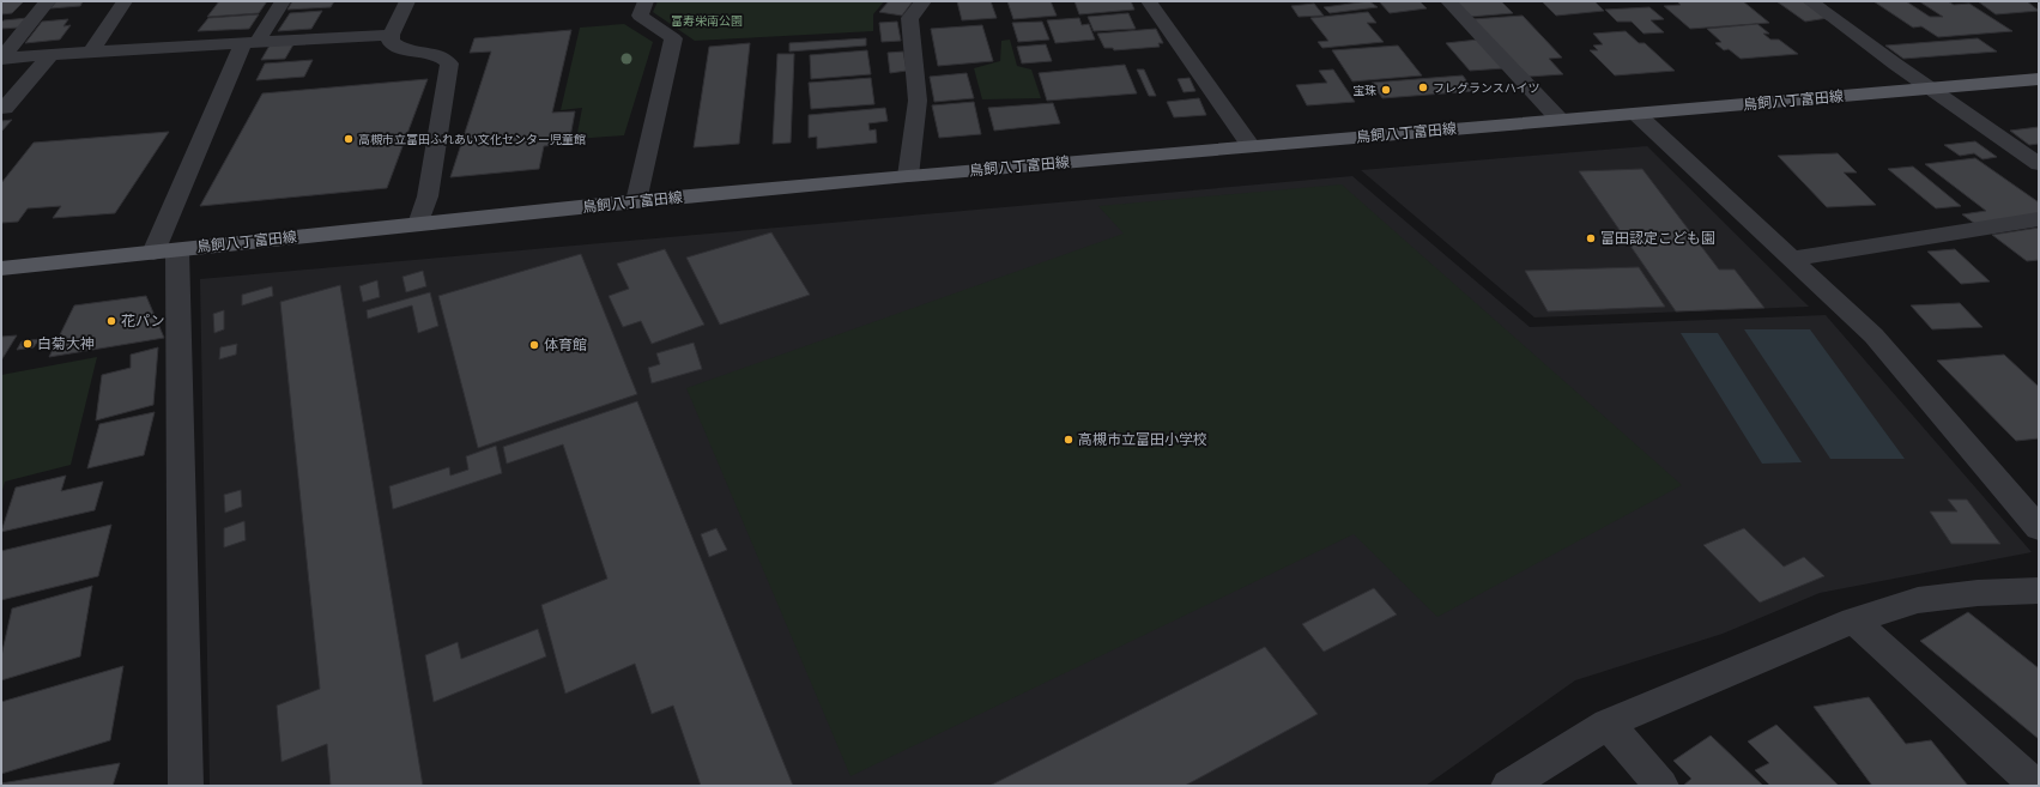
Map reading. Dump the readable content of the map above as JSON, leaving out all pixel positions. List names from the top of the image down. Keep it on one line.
{"streets":{"main road":["鳥飼八丁富田線"]},"parks":["富寿栄南公園"],"places":["フレグランスハイツ","宝珠","高槻市立富田ふれあい文化センター児童館","富田認定こども園","花パン","白菊大神","体育館","高槻市立富田小学校"]}
